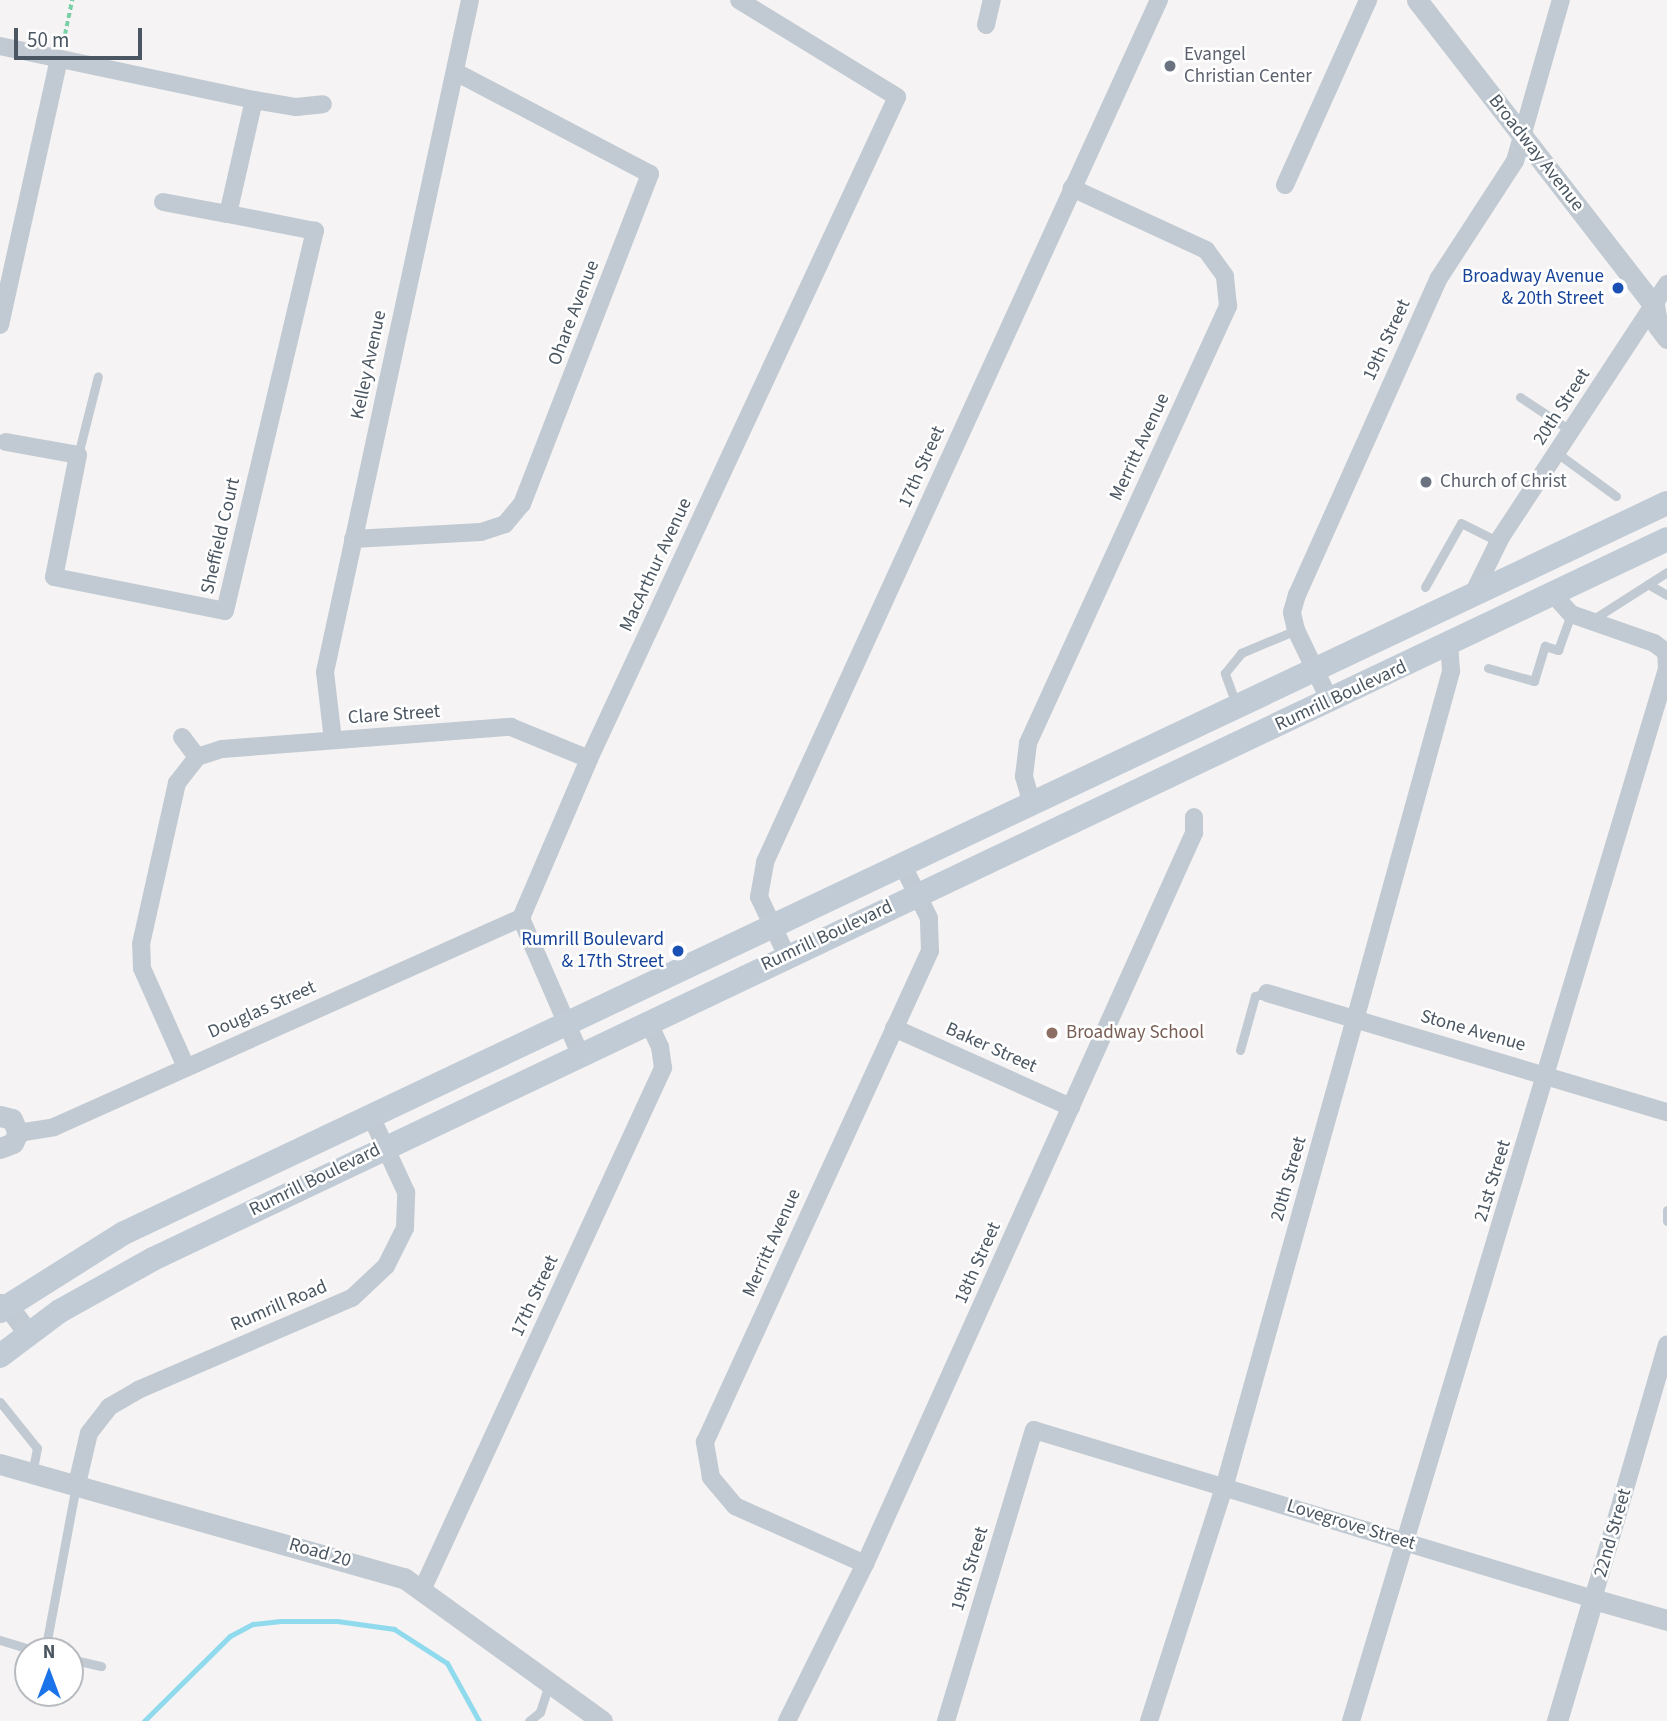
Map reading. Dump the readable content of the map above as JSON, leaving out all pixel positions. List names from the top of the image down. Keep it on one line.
{"streets":{"main road":["Rumrill Boulevard"],"street":["Broadway Avenue","Ohare Avenue","19th Street","Kelley Avenue","20th Street","Merritt Avenue","17th Street","Sheffield Court","MacArthur Avenue","Clare Street","Douglas Street","Stone Avenue","Baker Street","21st Street","18th Street","Rumrill Road","Lovegrove Street","22nd Street","Road 20"]},"crossings":[["Broadway Avenue","19th Street"],["Broadway Avenue","20th Street"],["Ohare Avenue","Kelley Avenue"],["19th Street","Rumrill Boulevard"],["19th Street","Lovegrove Street"],["Kelley Avenue","Clare Street"],["20th Street","Rumrill Boulevard"],["20th Street","Stone Avenue"],["20th Street","Lovegrove Street"],["Merritt Avenue","17th Street"],["Merritt Avenue","Rumrill Boulevard"],["Merritt Avenue","Baker Street"],["Merritt Avenue","18th Street"],["17th Street","Rumrill Boulevard"],["17th Street","Road 20"],["MacArthur Avenue","Clare Street"],["MacArthur Avenue","Douglas Street"],["Rumrill Boulevard","Rumrill Road"],["Stone Avenue","21st Street"],["Baker Street","18th Street"],["21st Street","Lovegrove Street"],["Rumrill Road","Road 20"],["Lovegrove Street","22nd Street"]],"places":["Evangel Christian Center","Broadway Avenue & 20th Street","Church of Christ","Rumrill Boulevard & 17th Street","Broadway School"],"scale_bar":"50 m","north":"top"}
